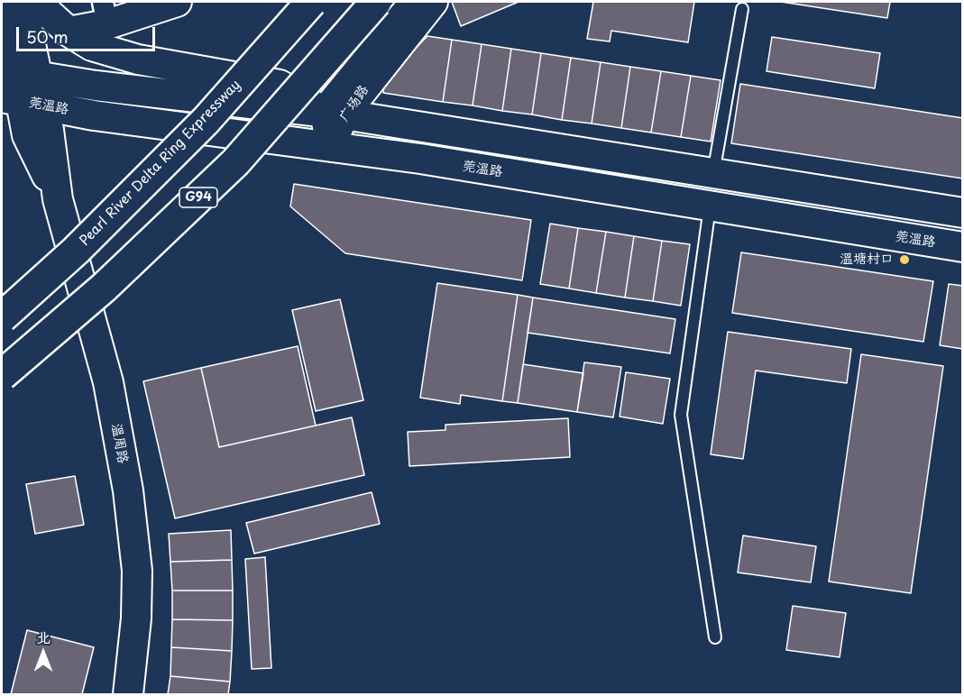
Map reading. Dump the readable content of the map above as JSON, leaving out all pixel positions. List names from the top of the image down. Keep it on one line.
{"streets":{"highway":["Pearl River Delta Ring Expressway","G94"],"main road":["广场路","莞温路","温周路"]},"crossings":[["广场路","莞温路"],["莞温路","温周路"]],"places":["温塘村口"],"scale_bar":"50 m","north":"top"}
